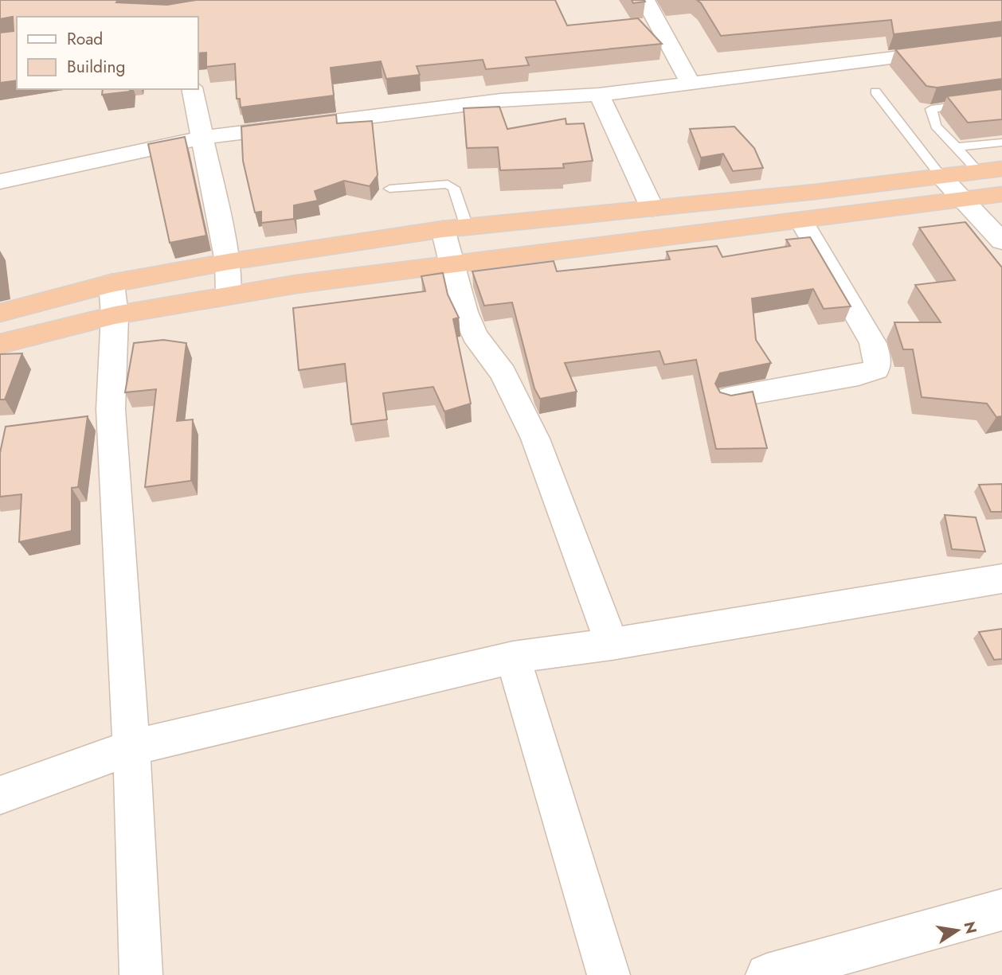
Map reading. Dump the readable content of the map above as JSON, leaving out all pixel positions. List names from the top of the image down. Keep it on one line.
{"legend":["Road","Building"],"north":"right"}
